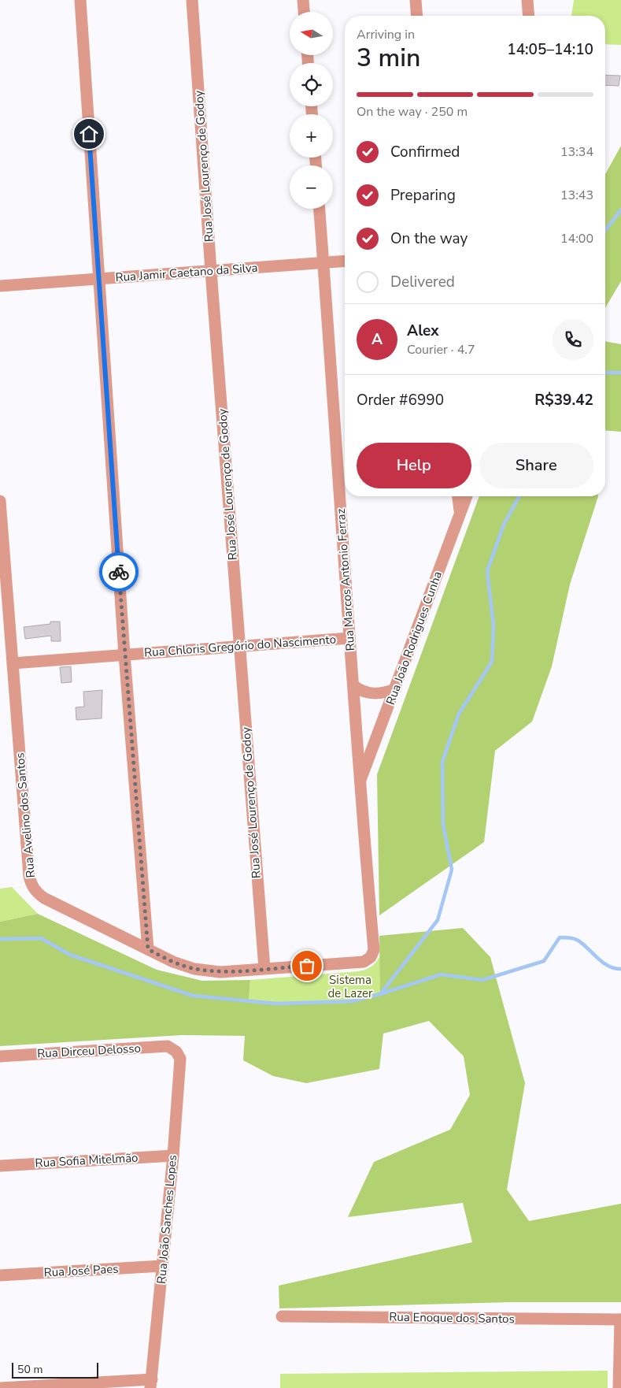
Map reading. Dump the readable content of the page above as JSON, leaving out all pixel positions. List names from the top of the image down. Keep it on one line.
{"streets":{"street":["Rua José Lourenço de Godoy","Rua Jamir Caetano da Silva","Rua Marcos Antonio Ferraz","Rua João Rodrigues Cunha","Rua Chloris Gregório do Nascimento","Rua Avelino dos Santos","Rua Dirceu Delosso","Rua Sofia Mitelmão","Rua João Sanches Lopes","Rua José Paes","Rua Enoque dos Santos"]},"crossings":[["Rua José Lourenço de Godoy","Rua Jamir Caetano da Silva"],["Rua José Lourenço de Godoy","Rua Chloris Gregório do Nascimento"],["Rua José Lourenço de Godoy","Rua Avelino dos Santos"],["Rua Jamir Caetano da Silva","Rua Marcos Antonio Ferraz"],["Rua Marcos Antonio Ferraz","Rua João Rodrigues Cunha"],["Rua Marcos Antonio Ferraz","Rua Chloris Gregório do Nascimento"],["Rua Marcos Antonio Ferraz","Rua Avelino dos Santos"],["Rua Chloris Gregório do Nascimento","Rua Avelino dos Santos"],["Rua Dirceu Delosso","Rua João Sanches Lopes"],["Rua Sofia Mitelmão","Rua João Sanches Lopes"],["Rua João Sanches Lopes","Rua José Paes"]],"parks":["Sistema de Lazer"],"scale_bar":"50 m","north":"left","page":{"map_buttons":["+","−"],"heading":["3 min","Arriving in","14:05–14:10"],"panel":["Alex","Courier · 4.7","Order #6990","R$39.42"],"bar":"On the way · 250 m","list":[["Confirmed","13:34"],["Preparing","13:43"],["On the way","14:00"],"Delivered"],"round":"A","buttons":["Help","Share"],"scale":"50 m"}}
